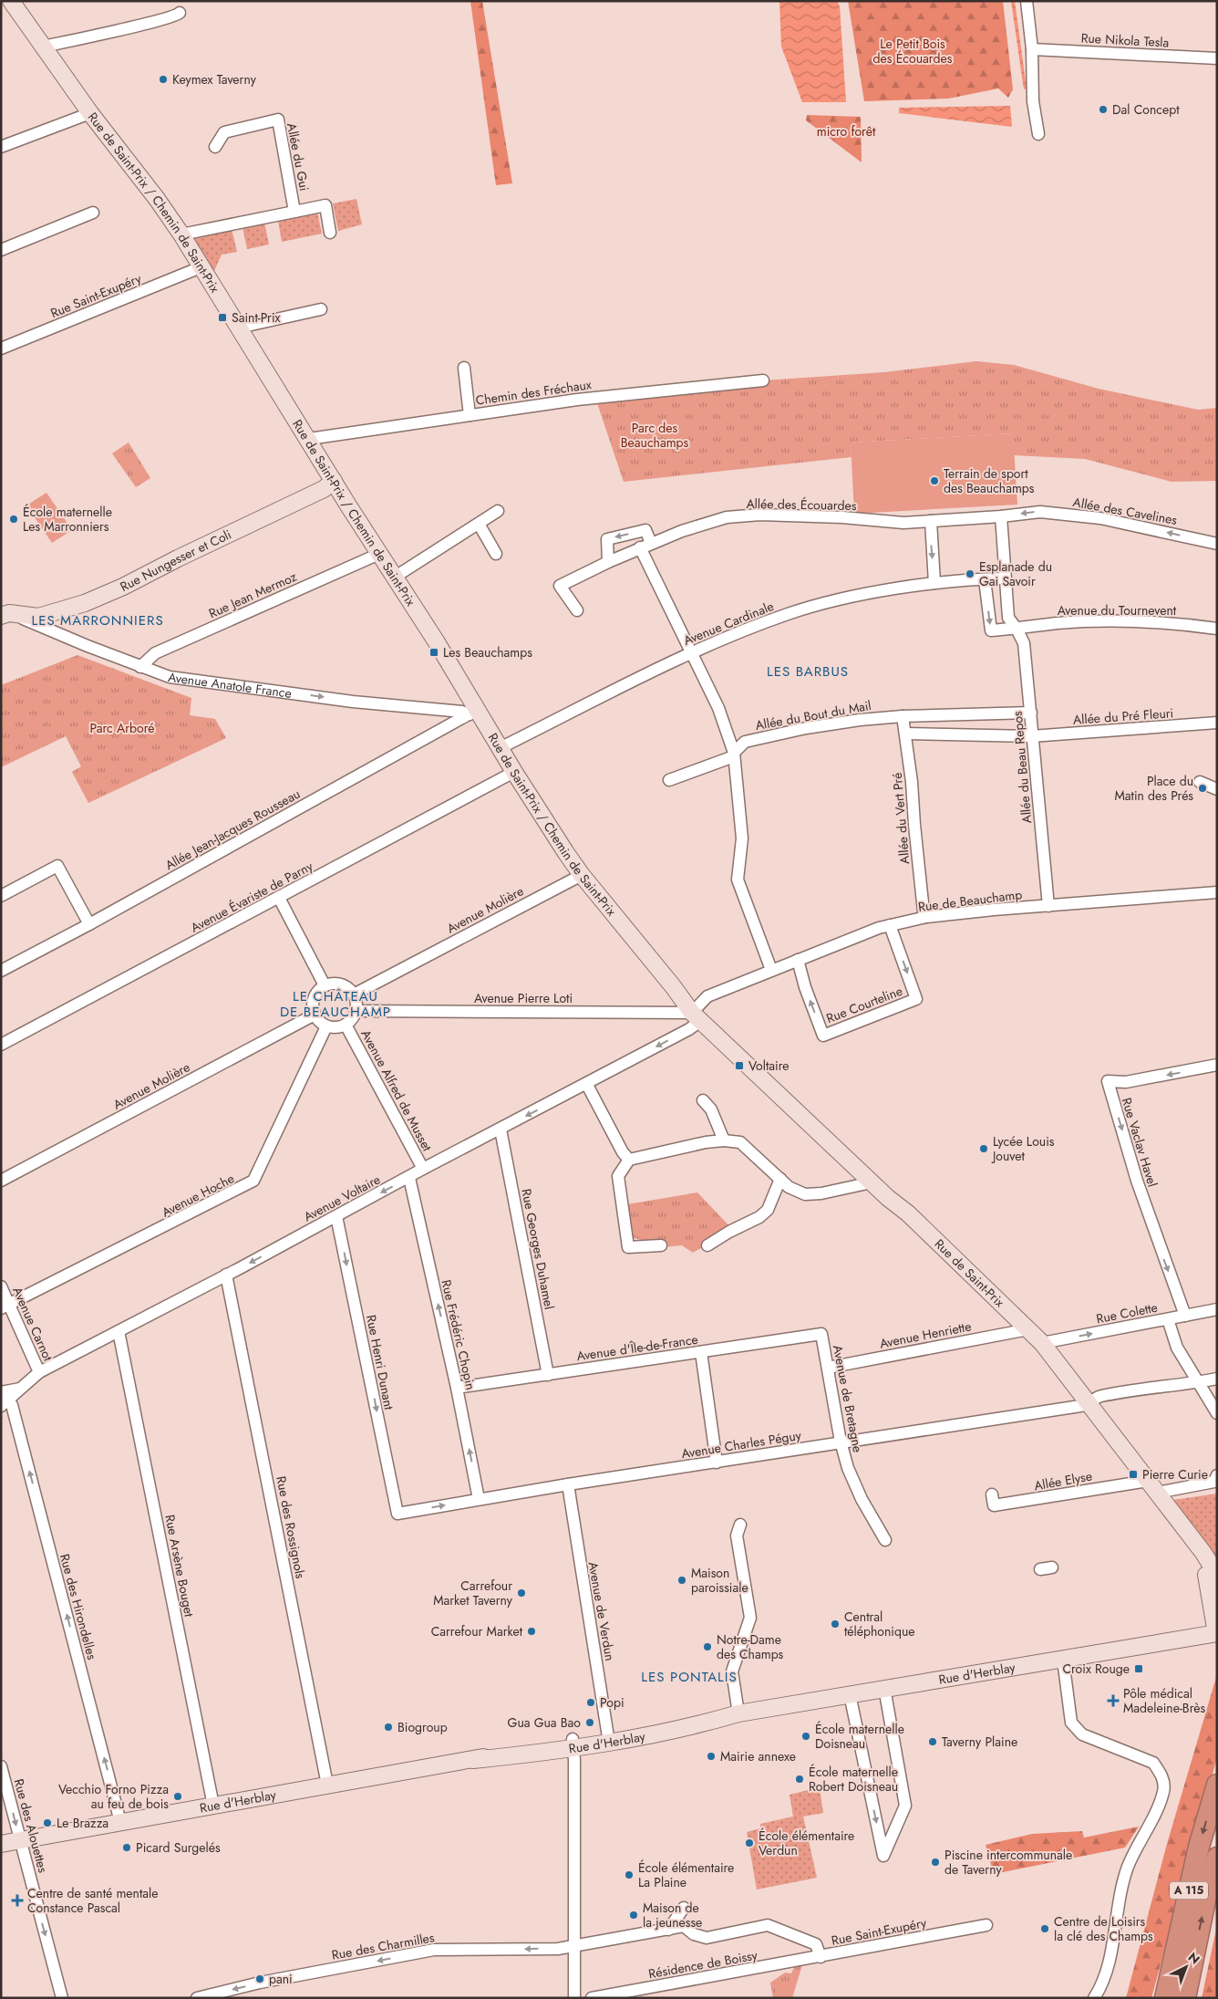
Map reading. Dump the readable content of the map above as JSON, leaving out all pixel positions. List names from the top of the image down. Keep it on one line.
{"streets":{"highway":["A 115"],"street":["Rue Nikola Tesla","Allée du Gui","Rue de Saint-Prix / Chemin de Saint-Prix","Rue Saint-Exupéry","Chemin des Fréchaux","Allée des Écouardes","Allée des Cavelines","Rue Nungesser et Coli","Rue Jean Mermoz","Avenue du Tournevent","Avenue Cardinale","Avenue Anatole France","Allée du Bout du Mail","Allée du Pré Fleuri","Allée du Beau Repos","Allée du Vert Pré","Allée Jean-Jacques Rousseau","Avenue Évariste de Parny","Rue de Beauchamp","Avenue Molière","Avenue Pierre Loti","Rue Courteline","Avenue Alfred de Musset","Rue Vaclav Havel","Avenue Hoche","Avenue Voltaire","Rue Georges Duhamel","Rue de Saint-Prix","Rue Colette","Avenue Carnot","Rue Frédéric Chopin","Avenue Henriette","Avenue d'Île-de-France","Rue Henri Dunant","Avenue de Bretagne","Avenue Charles Péguy","Allée Elyse","Rue des Rossignols","Rue Arsène Bouget","Rue des Hirondelles","Avenue de Verdun","Rue d'Herblay","Rue des Alouettes","Rue des Charmilles","Résidence de Boissy"]},"crossings":[["Rue de Saint-Prix / Chemin de Saint-Prix","Rue Saint-Exupéry"],["Rue de Saint-Prix / Chemin de Saint-Prix","Chemin des Fréchaux"],["Rue de Saint-Prix / Chemin de Saint-Prix","Rue Nungesser et Coli"],["Rue de Saint-Prix / Chemin de Saint-Prix","Rue Jean Mermoz"],["Rue de Saint-Prix / Chemin de Saint-Prix","Avenue Cardinale"],["Rue de Saint-Prix / Chemin de Saint-Prix","Avenue Anatole France"],["Rue de Saint-Prix / Chemin de Saint-Prix","Allée Jean-Jacques Rousseau"],["Rue de Saint-Prix / Chemin de Saint-Prix","Avenue Évariste de Parny"],["Rue de Saint-Prix / Chemin de Saint-Prix","Rue de Beauchamp"],["Rue de Saint-Prix / Chemin de Saint-Prix","Avenue Molière"],["Rue de Saint-Prix / Chemin de Saint-Prix","Avenue Pierre Loti"],["Rue de Saint-Prix / Chemin de Saint-Prix","Avenue Voltaire"],["Rue de Saint-Prix / Chemin de Saint-Prix","Rue de Saint-Prix"],["Rue Saint-Exupéry","Résidence de Boissy"],["Allée des Écouardes","Allée des Cavelines"],["Rue Nungesser et Coli","Avenue Anatole France"],["Rue Jean Mermoz","Avenue Anatole France"],["Avenue du Tournevent","Avenue Cardinale"],["Avenue du Tournevent","Allée du Beau Repos"],["Avenue Cardinale","Allée du Beau Repos"],["Avenue Anatole France","Allée Jean-Jacques Rousseau"],["Allée du Bout du Mail","Allée du Beau Repos"],["Allée du Bout du Mail","Allée du Vert Pré"],["Allée du Pré Fleuri","Allée du Beau Repos"],["Allée du Pré Fleuri","Allée du Vert Pré"],["Allée du Beau Repos","Rue de Beauchamp"],["Allée du Vert Pré","Rue de Beauchamp"],["Rue de Beauchamp","Avenue Pierre Loti"],["Rue de Beauchamp","Rue Courteline"],["Rue de Beauchamp","Avenue Voltaire"],["Rue de Beauchamp","Rue de Saint-Prix"],["Avenue Molière","Avenue Pierre Loti"],["Avenue Molière","Avenue Alfred de Musset"],["Avenue Molière","Avenue Hoche"],["Avenue Pierre Loti","Avenue Alfred de Musset"],["Avenue Pierre Loti","Avenue Hoche"],["Avenue Pierre Loti","Avenue Voltaire"],["Avenue Pierre Loti","Rue de Saint-Prix"],["Avenue Alfred de Musset","Avenue Hoche"],["Avenue Alfred de Musset","Avenue Voltaire"],["Rue Vaclav Havel","Rue Colette"],["Avenue Hoche","Avenue Carnot"],["Avenue Voltaire","Rue Georges Duhamel"],["Avenue Voltaire","Rue de Saint-Prix"],["Avenue Voltaire","Avenue Carnot"],["Avenue Voltaire","Rue Frédéric Chopin"],["Avenue Voltaire","Rue Henri Dunant"],["Avenue Voltaire","Rue des Rossignols"],["Avenue Voltaire","Rue Arsène Bouget"],["Avenue Voltaire","Rue des Hirondelles"],["Rue Georges Duhamel","Avenue d'Île-de-France"],["Rue de Saint-Prix","Rue Colette"],["Rue de Saint-Prix","Avenue Henriette"],["Rue de Saint-Prix","Avenue Charles Péguy"],["Rue de Saint-Prix","Allée Elyse"],["Rue Frédéric Chopin","Avenue d'Île-de-France"],["Rue Frédéric Chopin","Avenue Charles Péguy"],["Avenue Henriette","Avenue de Bretagne"],["Avenue d'Île-de-France","Avenue de Bretagne"],["Rue Henri Dunant","Avenue Charles Péguy"],["Avenue de Bretagne","Avenue Charles Péguy"],["Avenue Charles Péguy","Avenue de Verdun"],["Rue des Rossignols","Rue d'Herblay"],["Rue Arsène Bouget","Rue d'Herblay"],["Rue des Hirondelles","Rue d'Herblay"],["Avenue de Verdun","Rue d'Herblay"],["Rue d'Herblay","Rue des Alouettes"]],"one_way":["Allée des Cavelines","Avenue Anatole France","Avenue Voltaire","Rue Colette","Rue Frédéric Chopin","Rue Henri Dunant","Rue des Hirondelles","Rue des Alouettes","Rue des Charmilles"],"districts":["LES MARRONNIERS","LES BARBUS","LE CHÂTEAU DE BEAUCHAMP","LES PONTALIS"],"parks":["Le Petit Bois des Écouardes","micro forêt","Parc des Beauchamps","Parc Arboré"],"places":{"other":["Keymex Taverny","Dal Concept","Terrain de sport des Beauchamps","École maternelle Les Marronniers","Esplanade du Gai Savoir","Place du Matin des Prés","Lycée Louis Jouvet","Maison paroissiale","Carrefour Market Taverny","Central téléphonique","Carrefour Market","Notre-Dame des Champs","Popi","Gua Gua Bao","Biogroup","École maternelle Doisneau","Taverny Plaine","Mairie annexe","École maternelle Robert Doisneau","Vecchio Forno Pizza au feu de bois","Le Brazza","École élémentaire Verdun","Picard Surgelés","Piscine intercommunale de Taverny","École élémentaire La Plaine","Maison de la jeunesse","Centre de Loisirs la clé des Champs","pani"],"transit":["Saint-Prix","Les Beauchamps","Voltaire","Pierre Curie","Croix Rouge"],"health":["Pôle médical Madeleine-Brès","Centre de santé mentale Constance Pascal"]},"north":"top right"}
